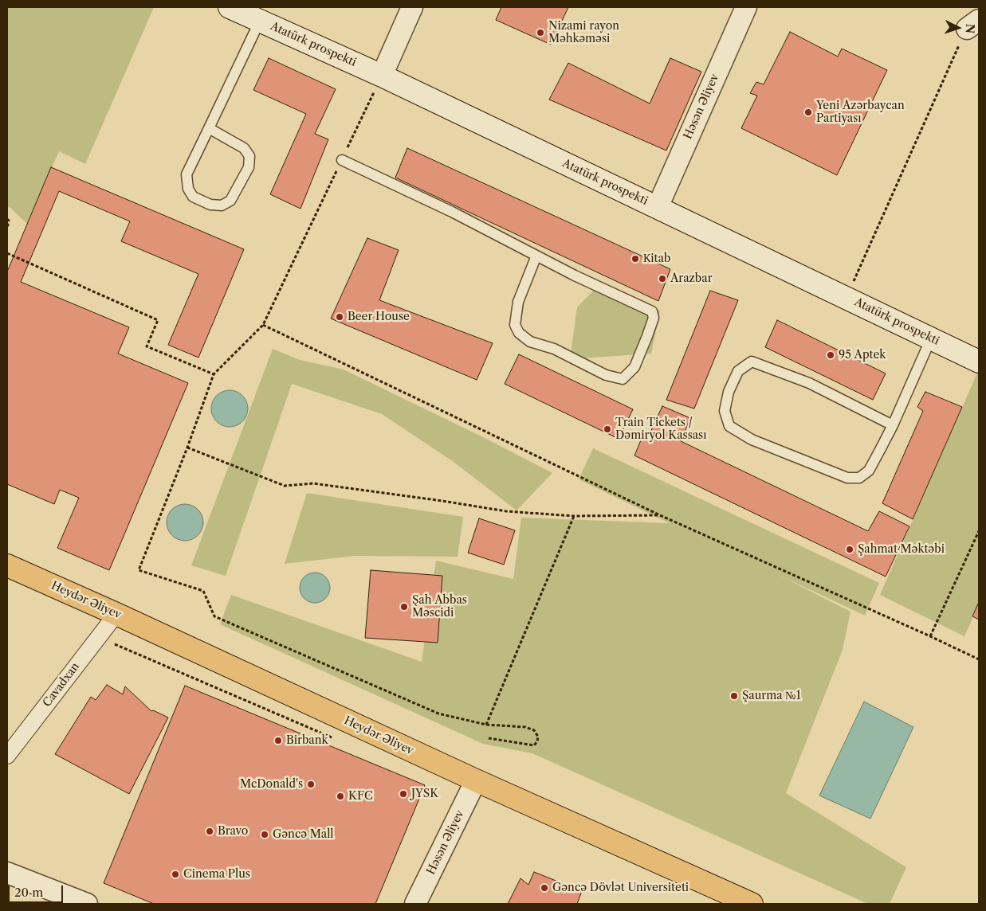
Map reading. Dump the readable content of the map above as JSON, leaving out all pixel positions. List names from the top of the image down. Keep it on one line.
{"streets":{"main road":["Atatürk prospekti","Heydər Əliyev"],"street":["Həsən Əliyev","Cavadxan"]},"crossings":[["Atatürk prospekti","Həsən Əliyev"],["Həsən Əliyev","Heydər Əliyev"],["Heydər Əliyev","Cavadxan"]],"places":["Nizami rayon Məhkəməsi","Yeni Azərbaycan Partiyası","Кitab","Arazbar","Beer House","95 Aptek","Train Tickets / Dəmiryol Kassası","Şahmat Məktəbi","Şah Abbas Məscidi","Şaurma №1","Birbank","McDonald's","JYSK","KFC","Bravo","Gəncə Mall","Cinema Plus","Gəncə Dövlət Universiteti"],"scale_bar":"20 m","north":"right"}
